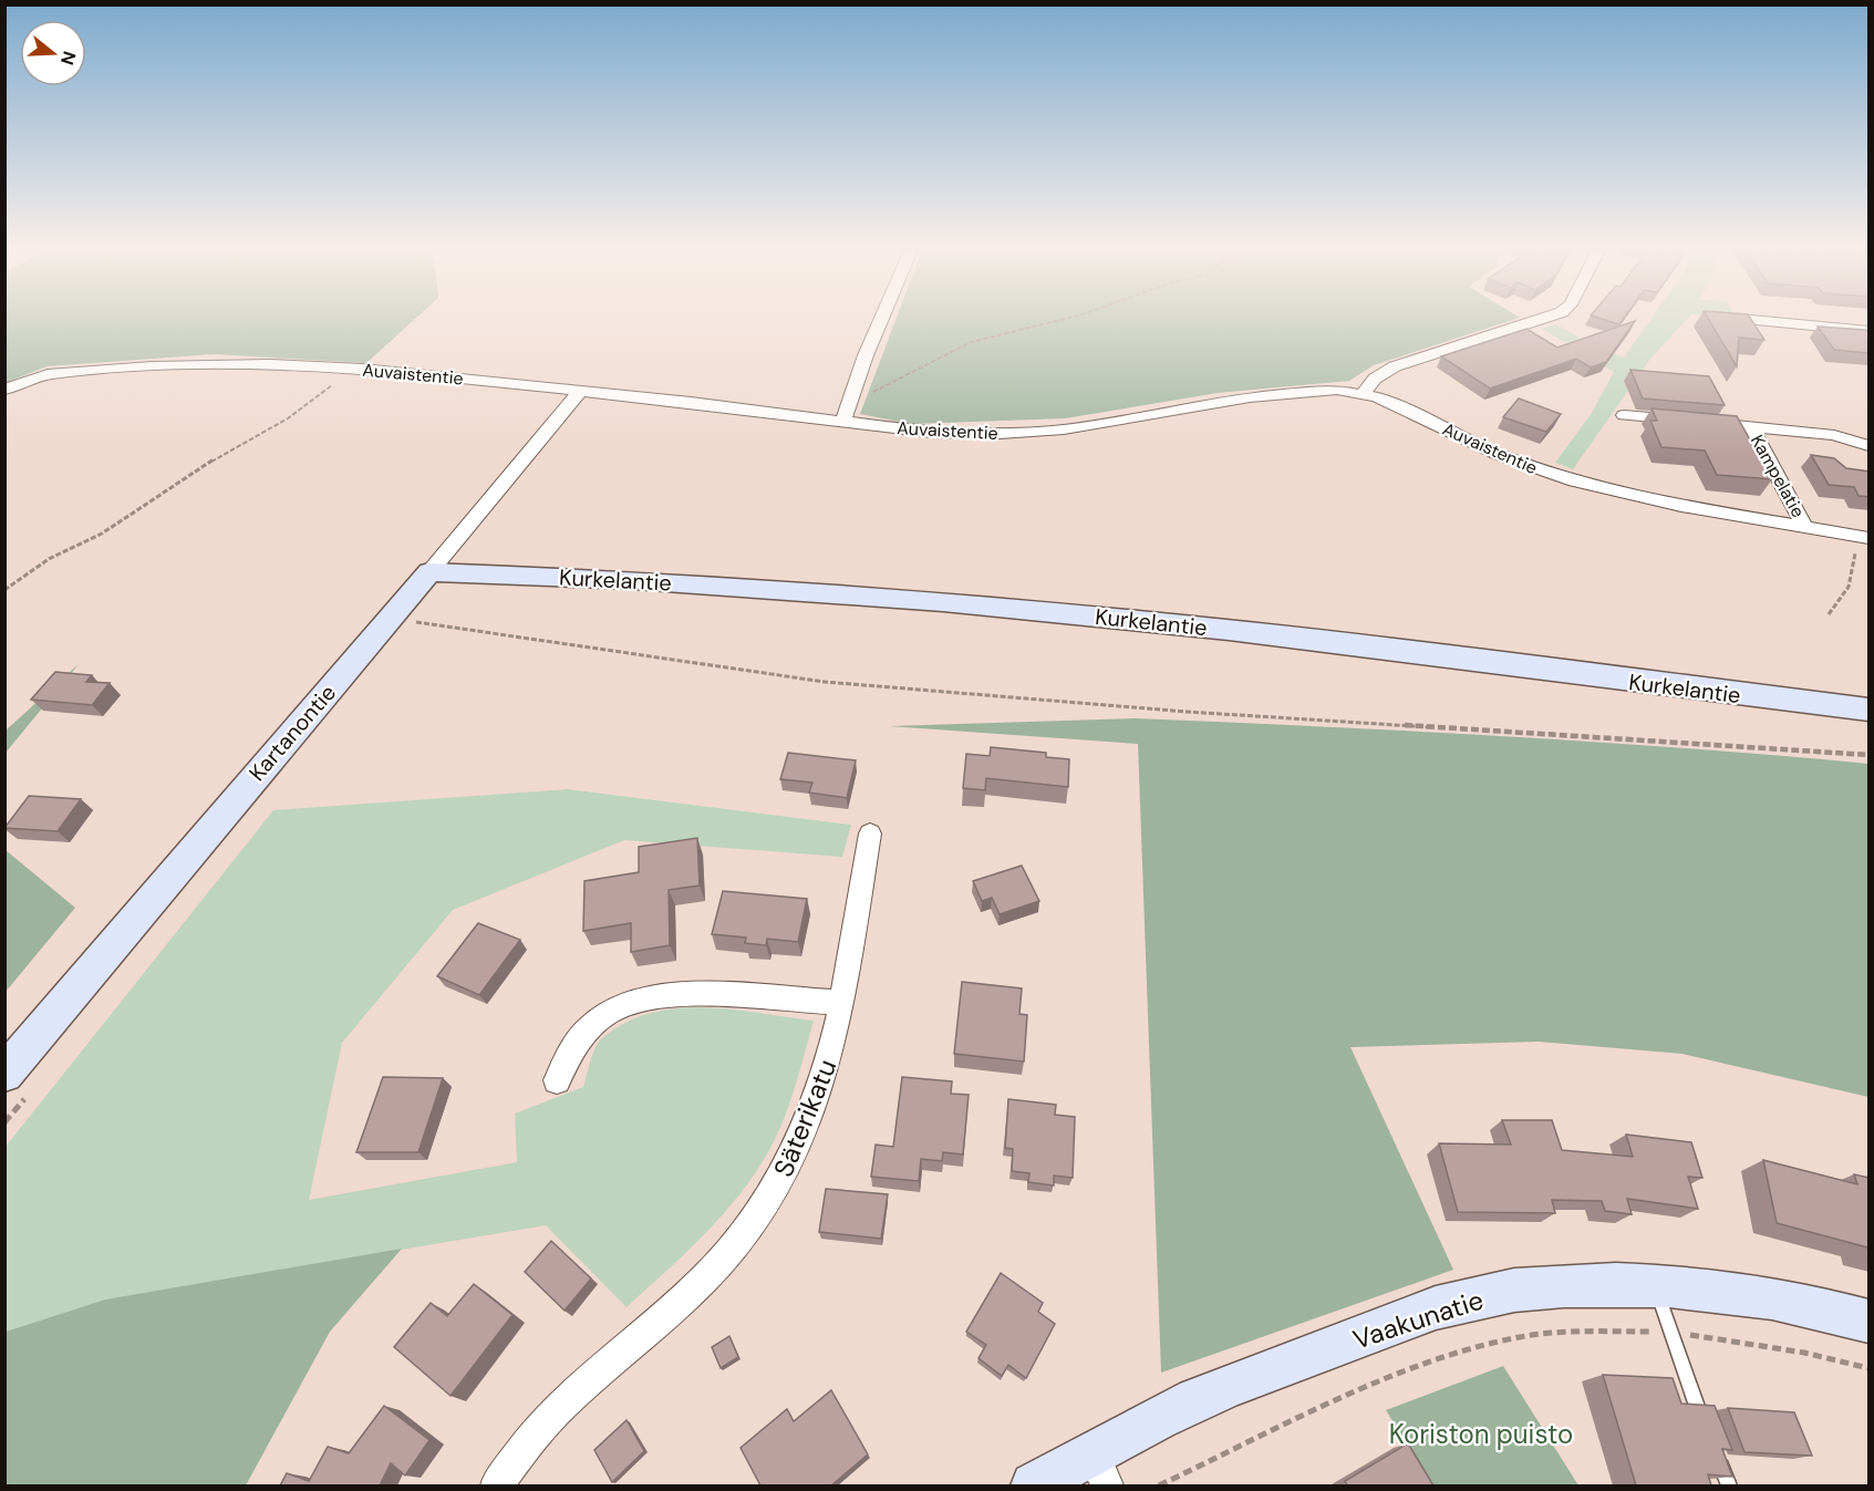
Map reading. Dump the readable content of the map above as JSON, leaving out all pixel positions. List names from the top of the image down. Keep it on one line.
{"streets":{"street":["Auvaistentie","Kampelatie","Kurkelantie","Kartanontie","Säterikatu","Vaakunatie"]},"crossings":[["Auvaistentie","Kampelatie"],["Auvaistentie","Kartanontie"],["Kurkelantie","Kartanontie"]],"parks":["Koriston puisto"],"north":"right"}
